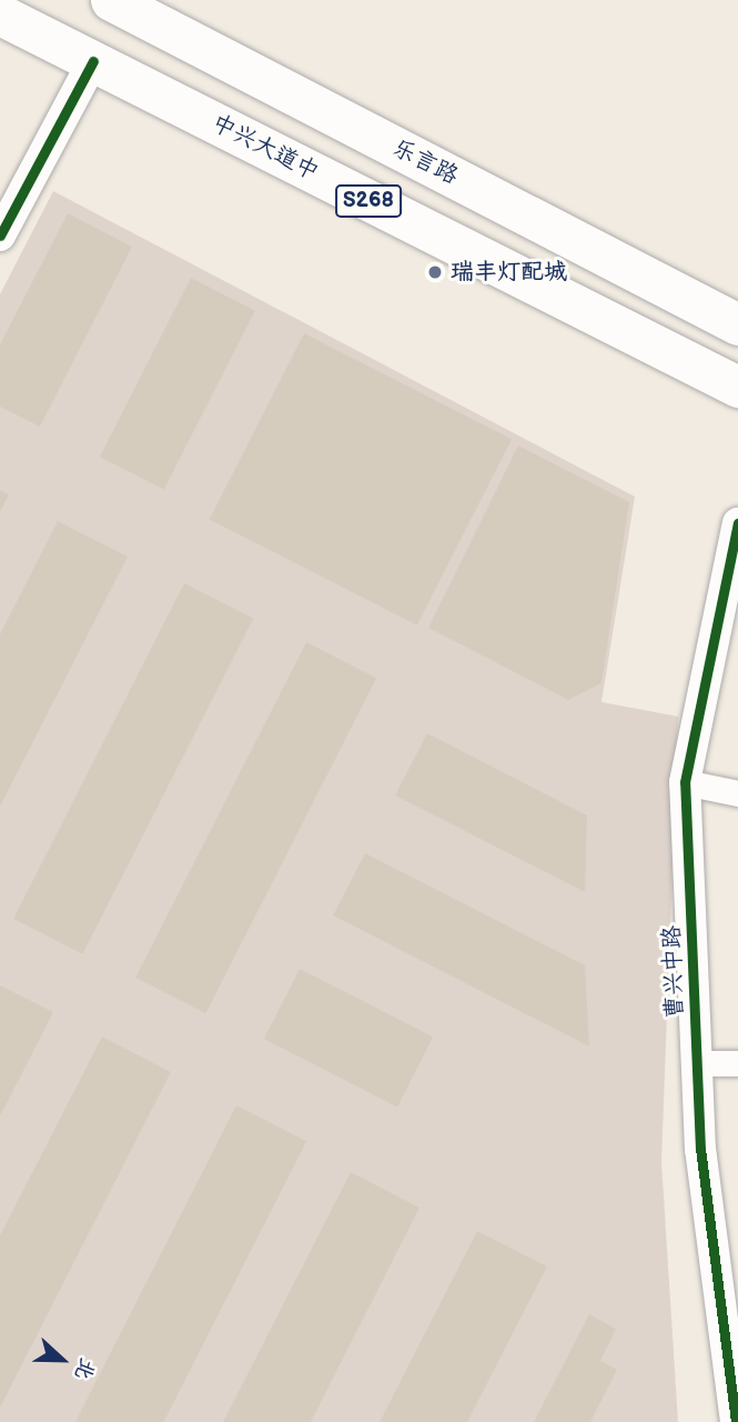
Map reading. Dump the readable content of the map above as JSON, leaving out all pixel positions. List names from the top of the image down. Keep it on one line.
{"streets":{"main road":["中兴大道中","乐言路","S268"],"street":["曹兴中路"]},"places":["瑞丰灯配城"],"north":"right"}
